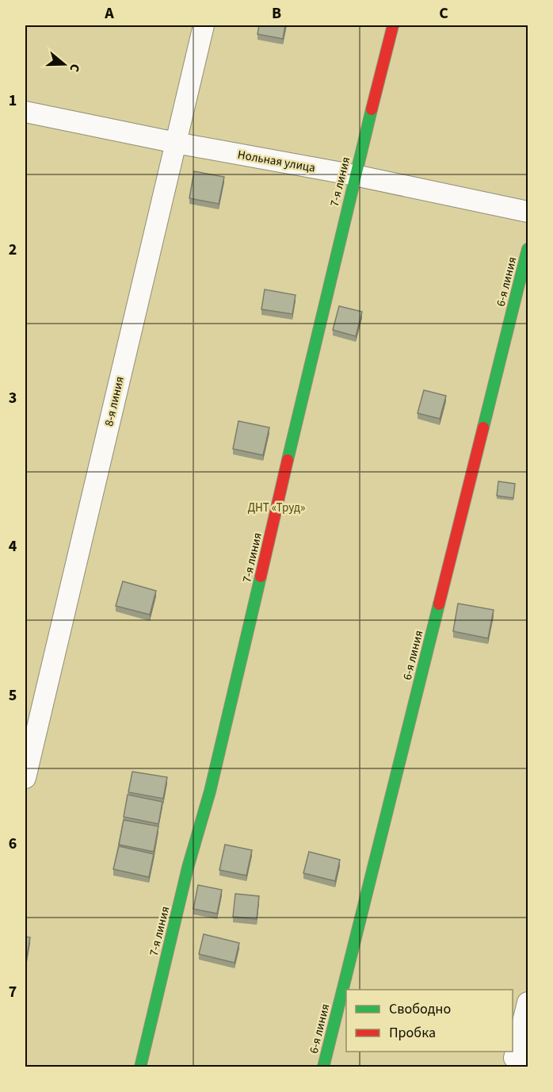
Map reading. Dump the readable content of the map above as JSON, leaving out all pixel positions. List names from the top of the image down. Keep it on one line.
{"streets":{"street":["Нольная улица","7-я линия","6-я линия","8-я линия"]},"crossings":[["Нольная улица","7-я линия"],["Нольная улица","8-я линия"]],"parks":["ДНТ «Труд»"],"legend":["Свободно","Пробка"],"north":"right","grid":{"columns":["A","B","C"],"rows":["1","2","3","4","5","6","7"]}}
